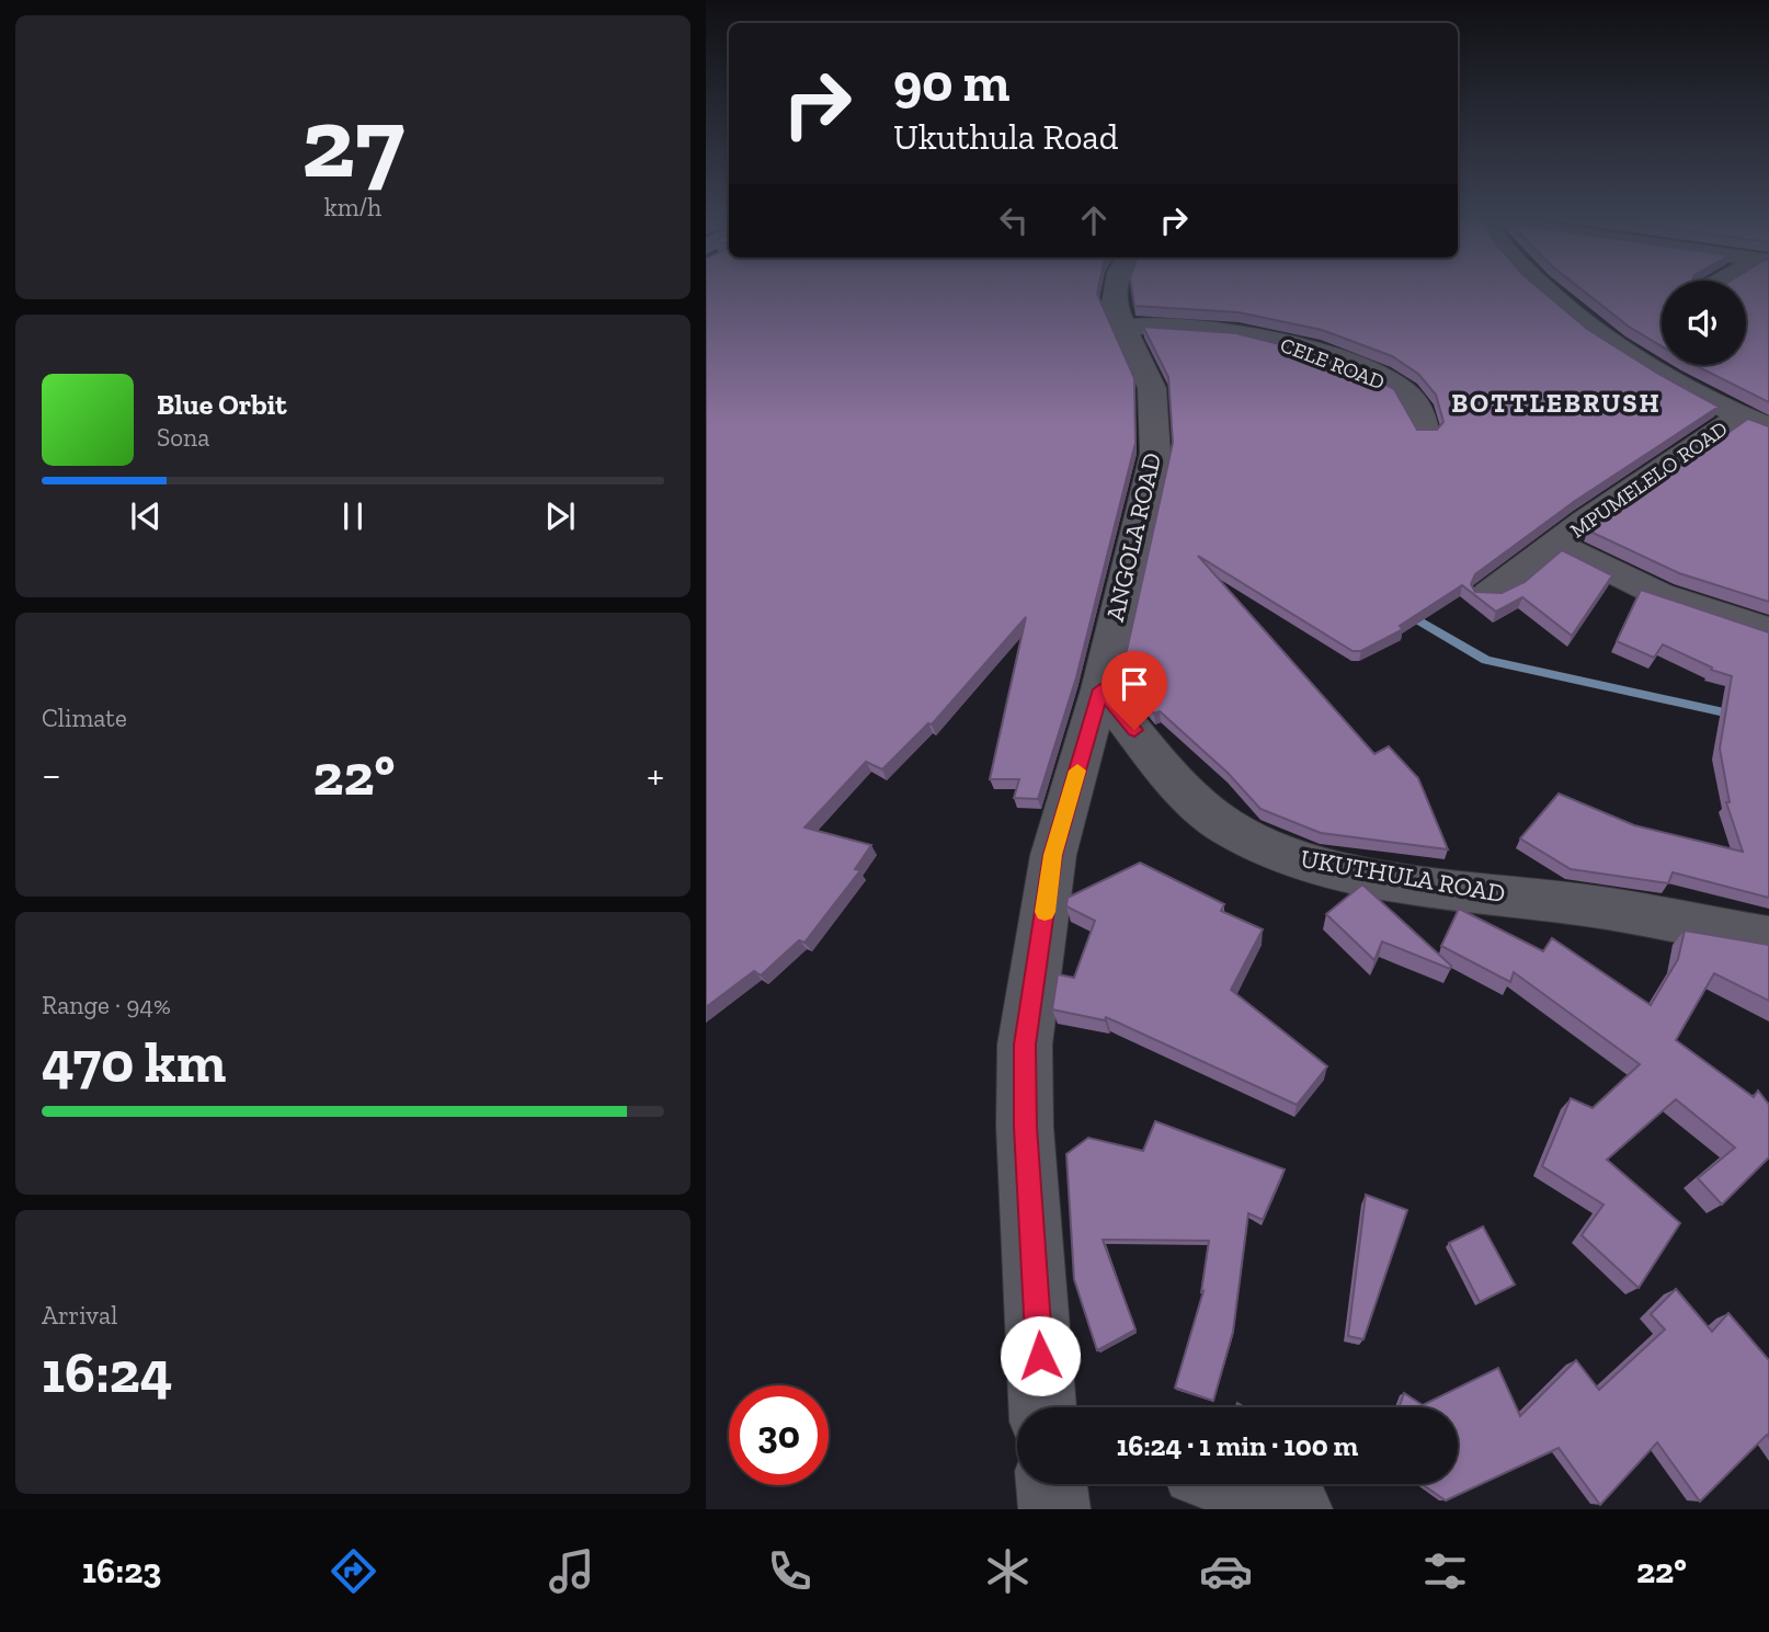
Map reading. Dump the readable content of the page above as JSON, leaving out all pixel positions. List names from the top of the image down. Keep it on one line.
{"streets":{"street":["CELE ROAD","MPUMELELO ROAD","ANGOLA ROAD","UKUTHULA ROAD"]},"crossings":[["CELE ROAD","ANGOLA ROAD"],["ANGOLA ROAD","UKUTHULA ROAD"]],"districts":["BOTTLEBRUSH"],"page":{"tile":[["27","km/h"],"Climate",["Range · 94%","470 km"],["Arrival","16:24"]],"turn":["90 m","Ukuthula Road"],"song":["Blue Orbit","Sona"],"heat":["−","22°","+"],"limit":"30","trip":"16:24 · 1 min · 100 m","tabs":["16:23","22°"]}}
